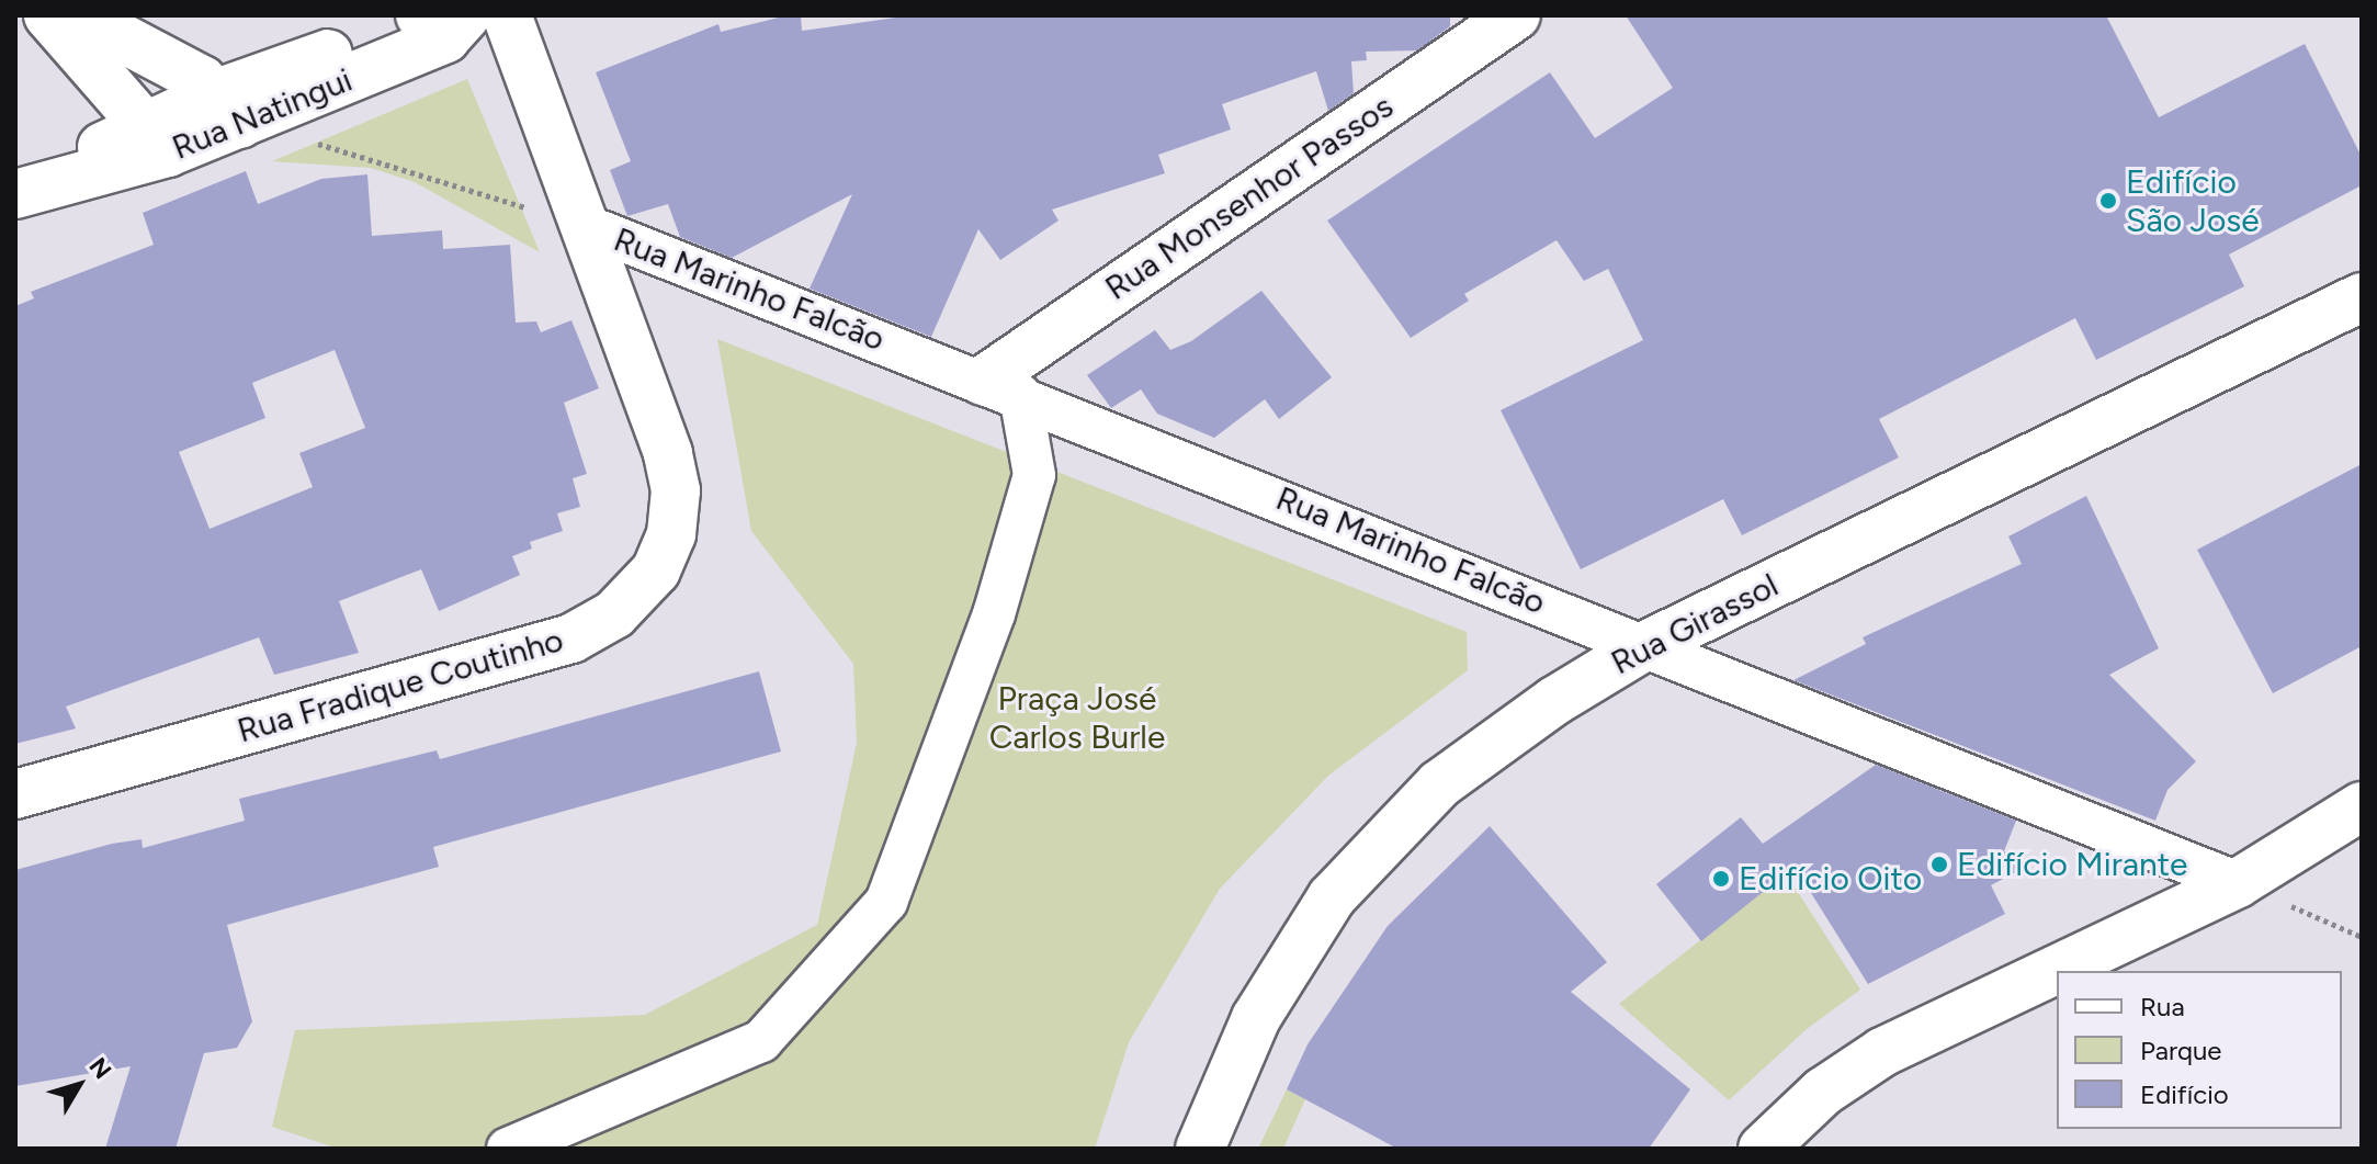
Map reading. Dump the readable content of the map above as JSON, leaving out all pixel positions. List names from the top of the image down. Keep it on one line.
{"streets":{"street":["Rua Natingui","Rua Monsenhor Passos","Rua Marinho Falcão","Rua Girassol","Rua Fradique Coutinho"]},"crossings":[["Rua Monsenhor Passos","Rua Marinho Falcão"],["Rua Marinho Falcão","Rua Girassol"],["Rua Marinho Falcão","Rua Fradique Coutinho"]],"parks":["Praça José Carlos Burle"],"places":["Edifício São José","Edifício Mirante","Edifício Oito"],"legend":["Rua","Parque","Edifício"],"north":"top right"}
